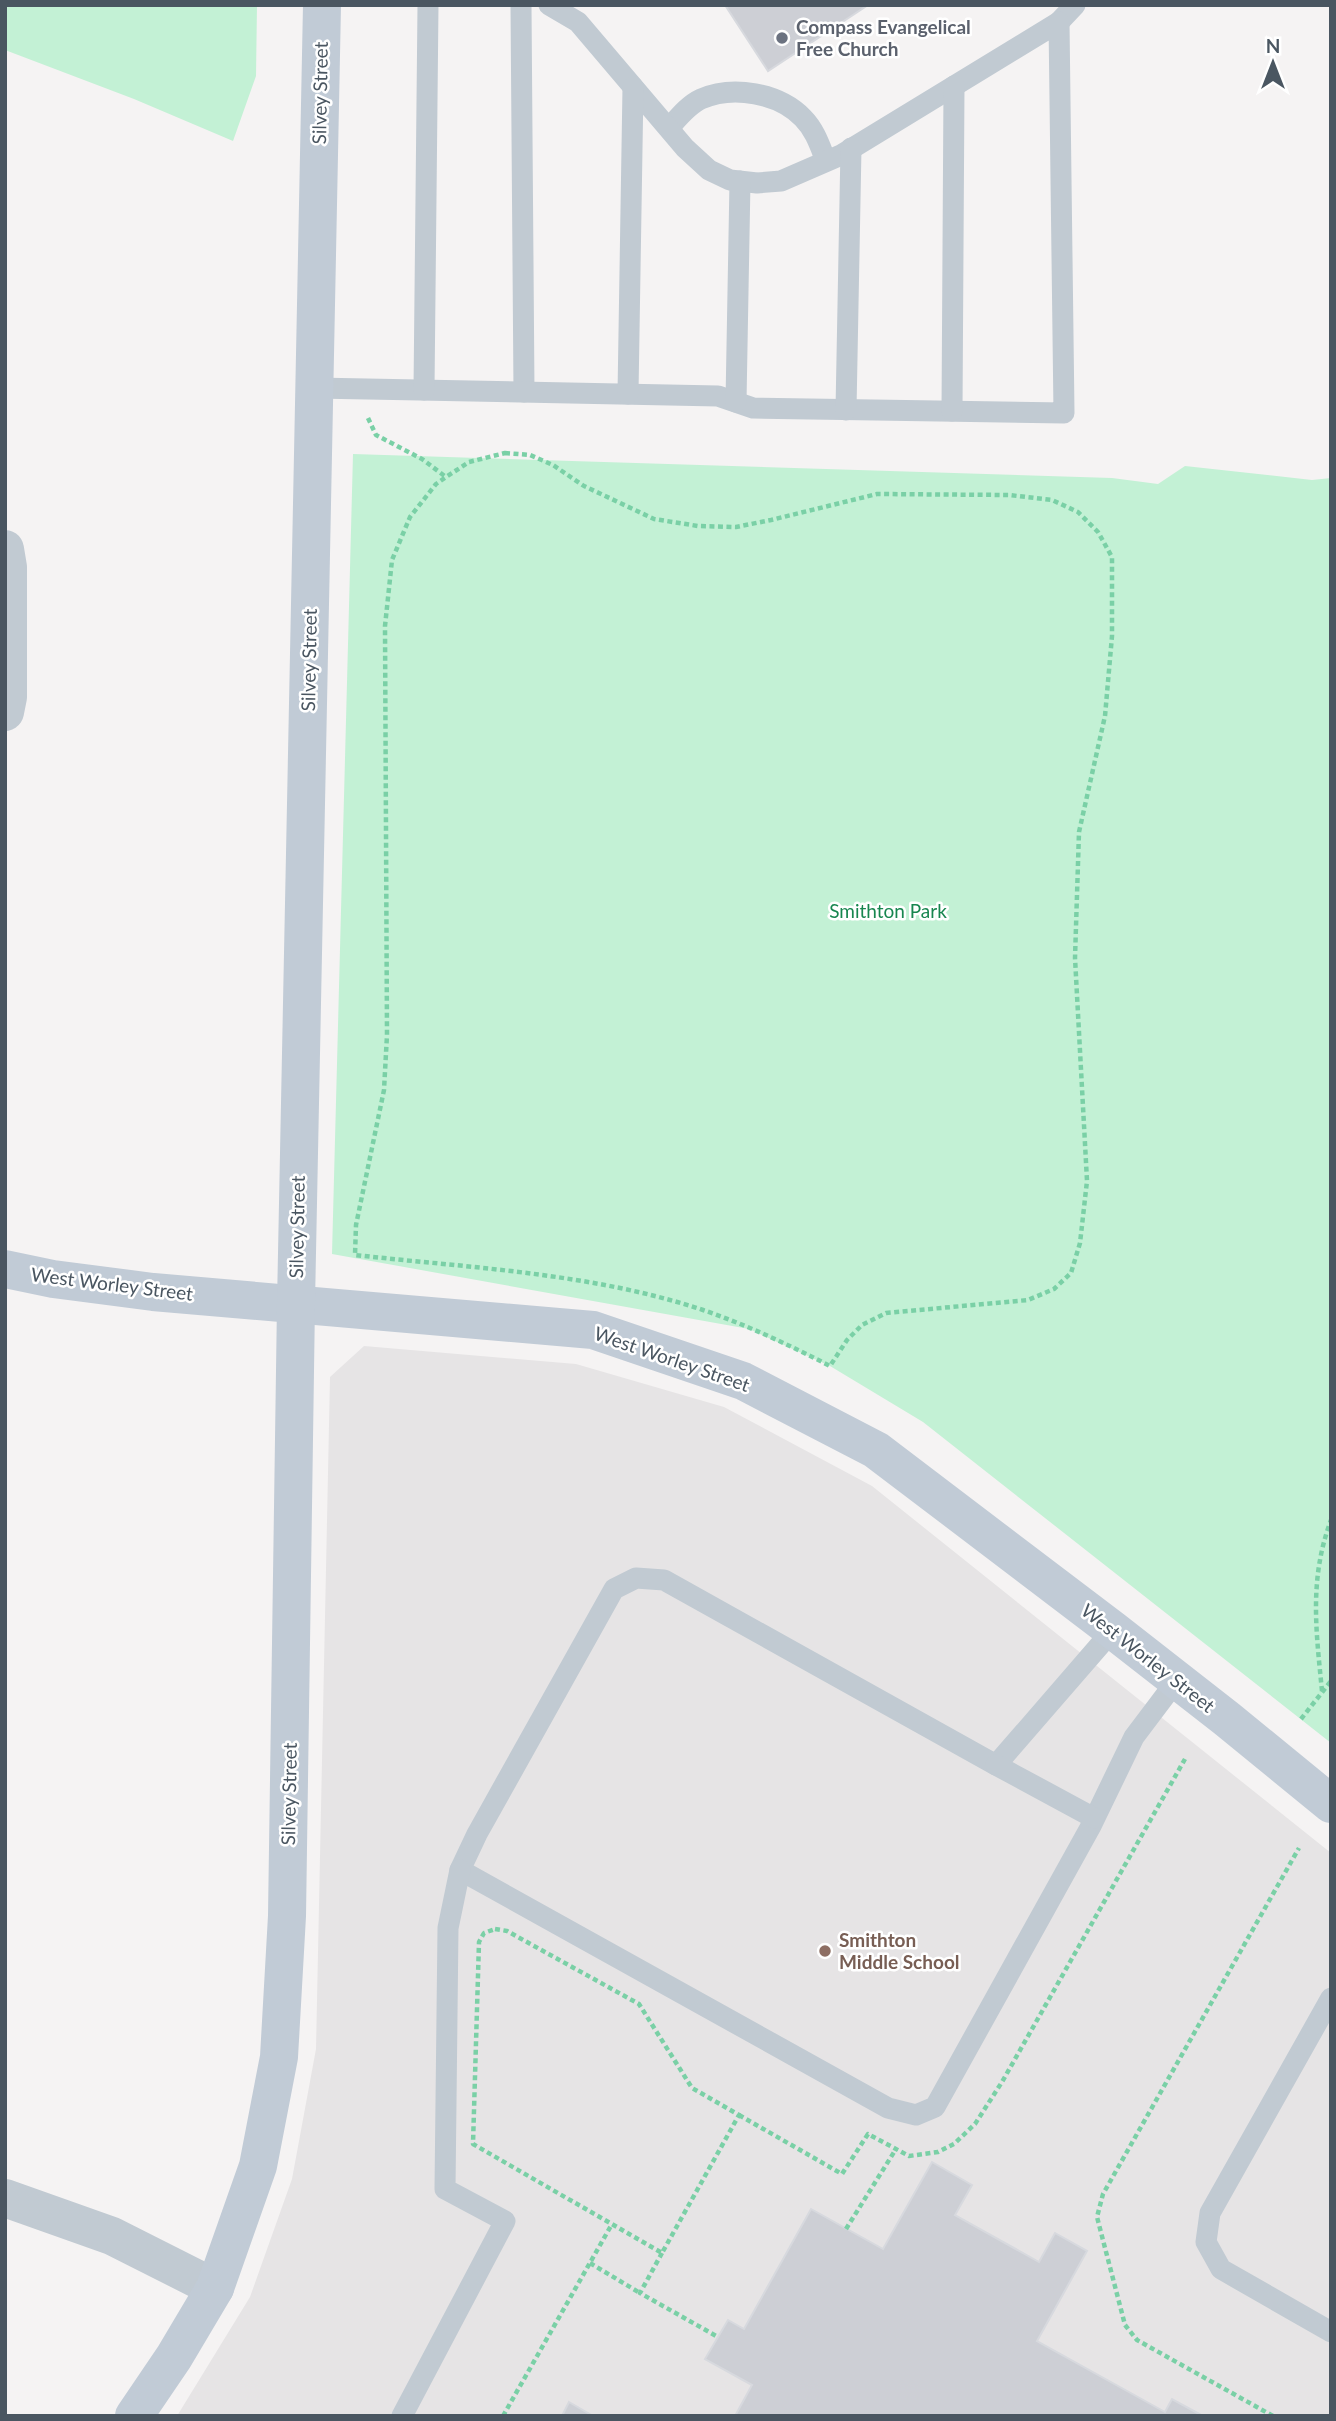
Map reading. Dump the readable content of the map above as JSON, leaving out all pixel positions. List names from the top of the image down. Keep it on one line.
{"streets":{"street":["Silvey Street","West Worley Street"]},"crossings":[["Silvey Street","West Worley Street"]],"parks":["Smithton Park"],"places":["Compass Evangelical Free Church","Smithton Middle School"],"north":"top"}
